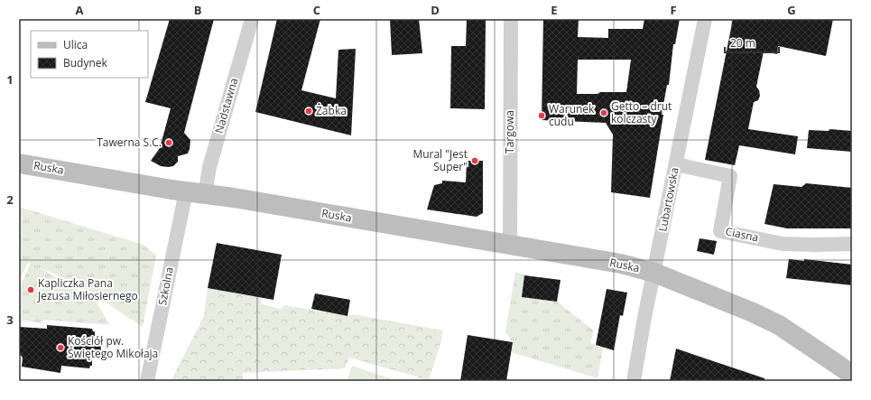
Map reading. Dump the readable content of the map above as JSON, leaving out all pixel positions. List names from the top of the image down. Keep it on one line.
{"streets":{"street":["Nadstawna","Targowa","Ruska","Lubartowska","Ciasna","Szkolna"]},"crossings":[["Nadstawna","Ruska"],["Nadstawna","Szkolna"],["Targowa","Ruska"],["Ruska","Lubartowska"],["Ruska","Szkolna"],["Lubartowska","Ciasna"]],"places":["Żabka","Getto – drut kolczasty","Warunek cudu","Tawerna S.C.","Mural \"Jest Super\"","Kapliczka Pana Jezusa Miłosiernego","Kościół pw. Świętego Mikołaja"],"legend":["Ulica","Budynek"],"scale_bar":"20 m","grid":{"columns":["A","B","C","D","E","F","G"],"rows":["1","2","3"]}}
